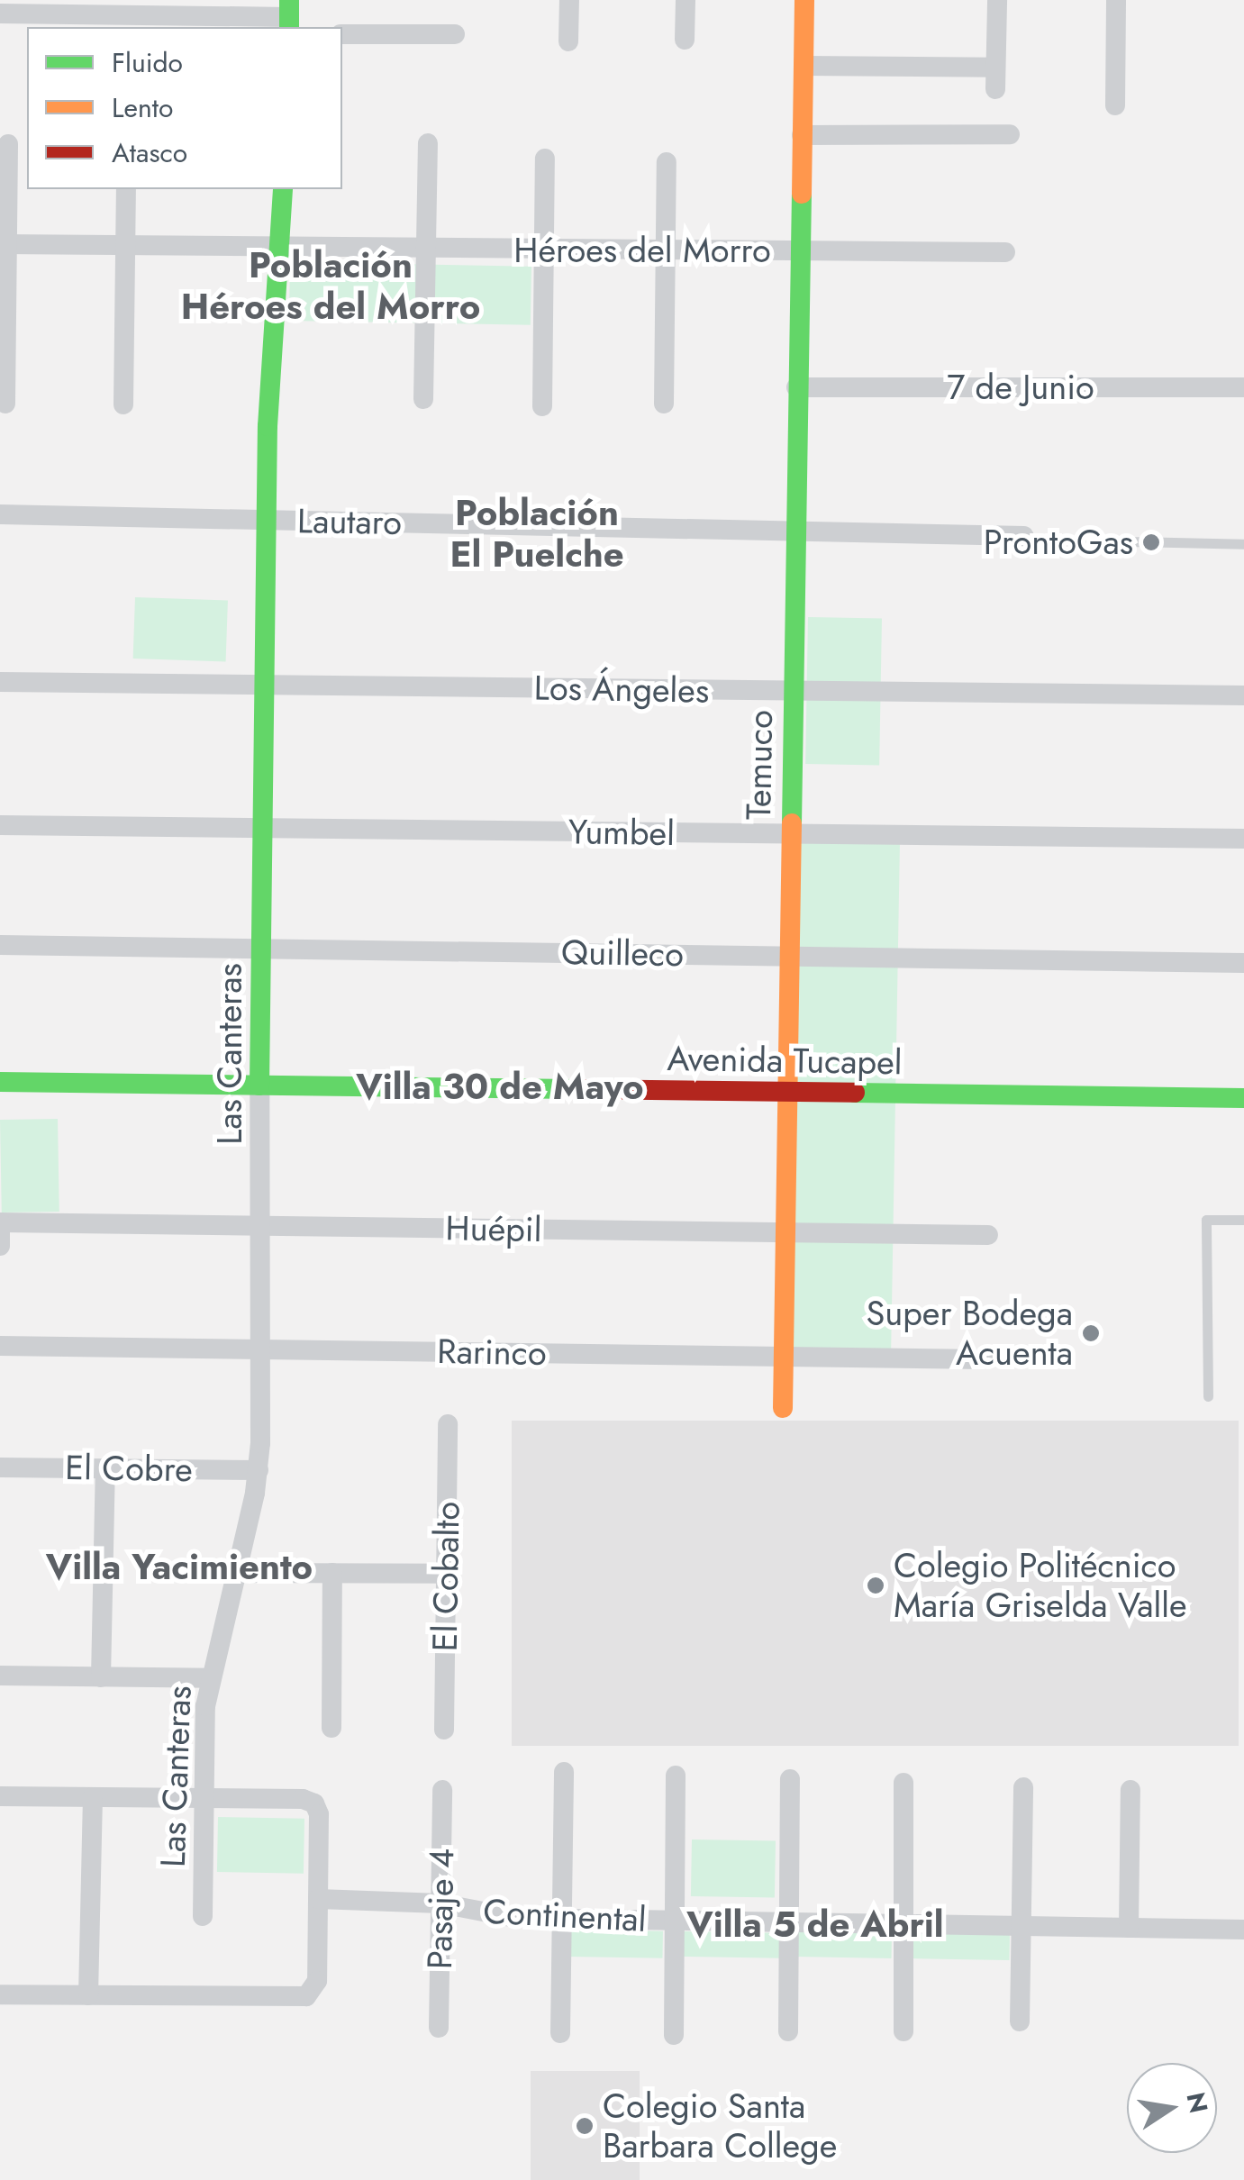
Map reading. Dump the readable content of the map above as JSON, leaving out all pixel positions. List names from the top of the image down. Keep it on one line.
{"streets":{"street":["Héroes del Morro","7 de Junio","Lautaro","Los Ángeles","Temuco","Yumbel","Quilleco","Las Canteras","Avenida Tucapel","Huépil","Rarinco","El Cobre","El Cobalto","Pasaje 4","Continental"]},"crossings":[["Héroes del Morro","Temuco"],["Héroes del Morro","Las Canteras"],["7 de Junio","Temuco"],["Lautaro","Temuco"],["Lautaro","Las Canteras"],["Los Ángeles","Temuco"],["Los Ángeles","Las Canteras"],["Temuco","Yumbel"],["Temuco","Quilleco"],["Temuco","Avenida Tucapel"],["Temuco","Huépil"],["Temuco","Rarinco"],["Yumbel","Las Canteras"],["Quilleco","Las Canteras"],["Las Canteras","Avenida Tucapel"],["Las Canteras","Huépil"],["Las Canteras","Rarinco"],["Las Canteras","El Cobre"],["Pasaje 4","Continental"]],"districts":["Población Héroes del Morro","Población El Puelche","Villa 30 de Mayo","Villa Yacimiento","Villa 5 de Abril"],"places":["ProntoGas","Super Bodega Acuenta","Colegio Politécnico María Griselda Valle","Colegio Santa Barbara College"],"legend":["Fluido","Lento","Atasco"],"north":"right"}
